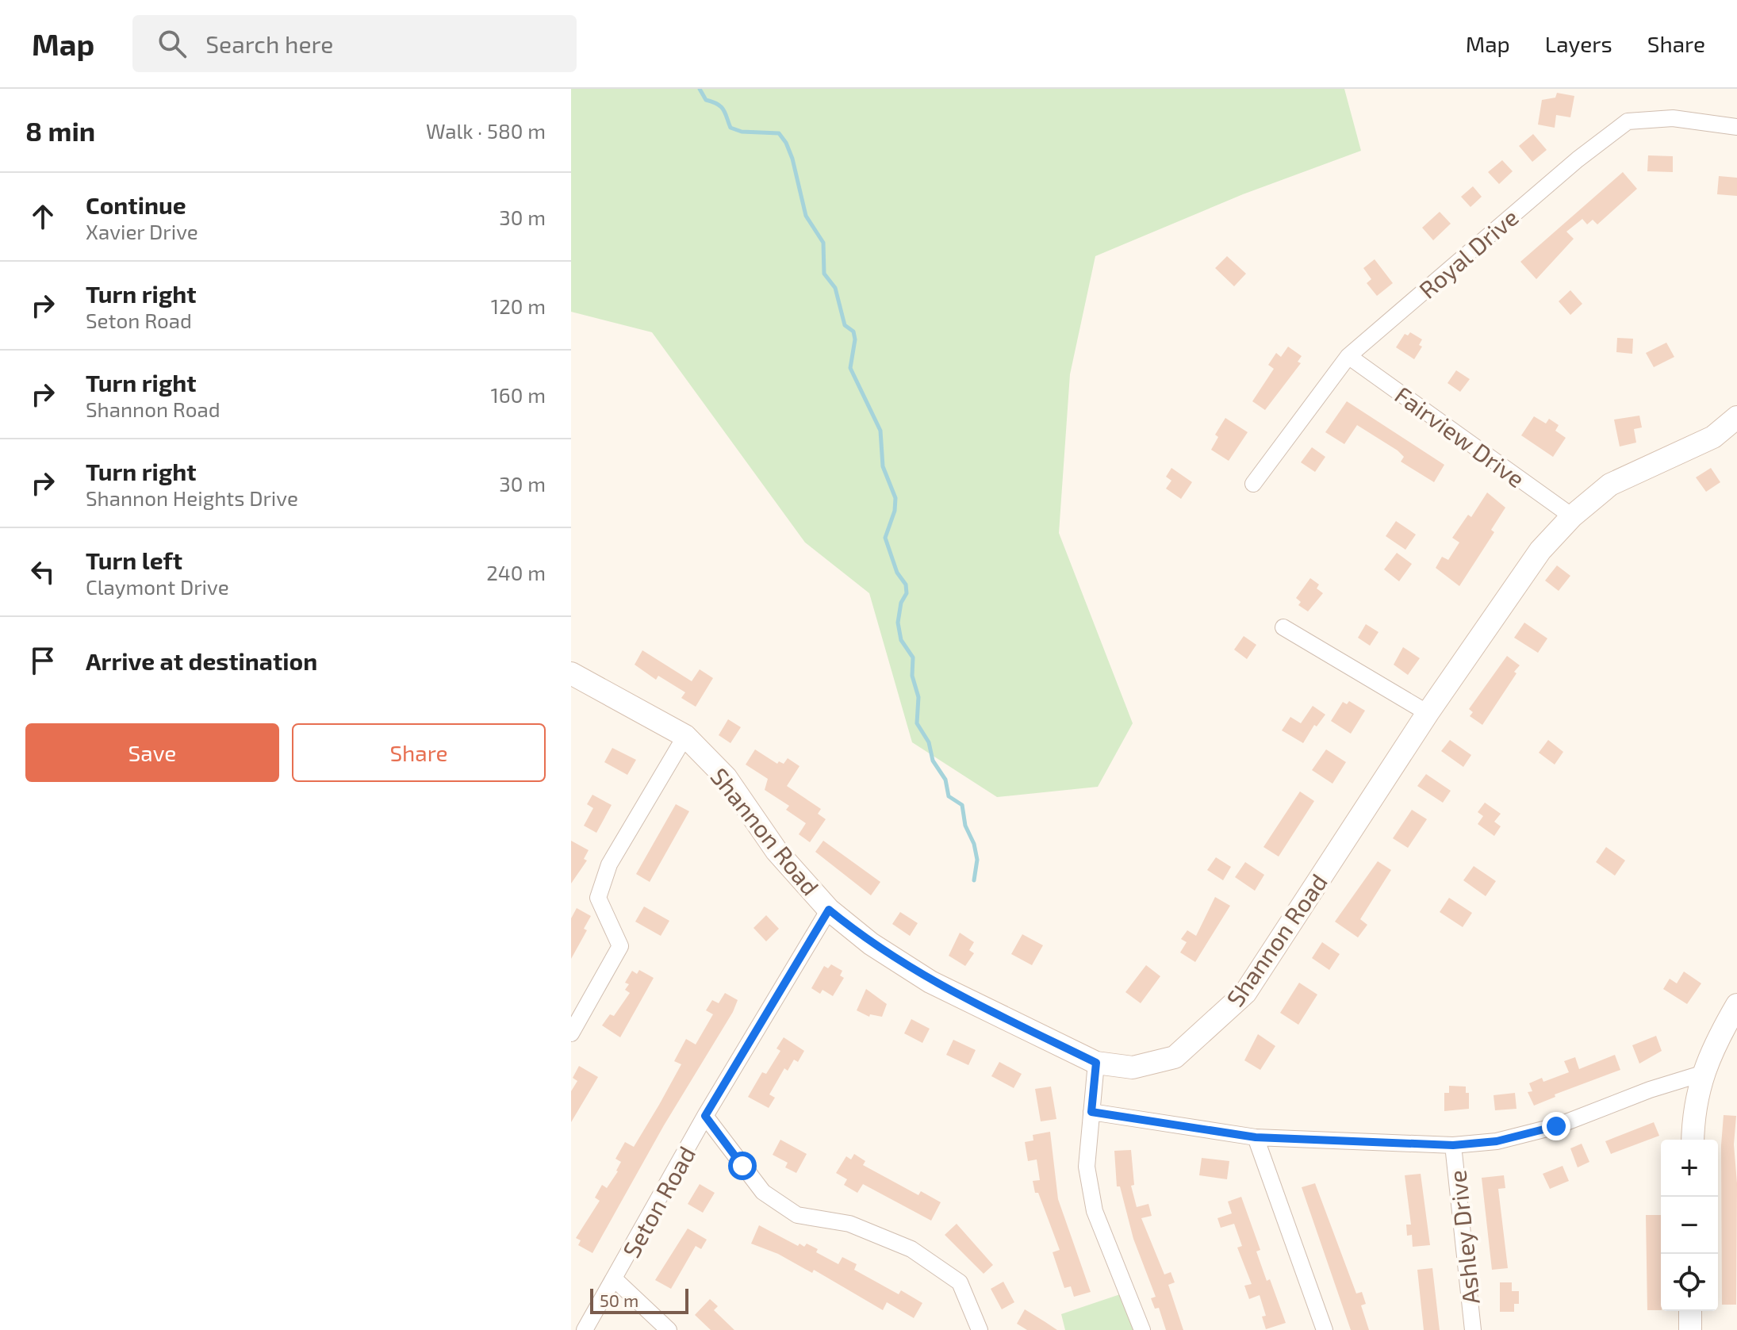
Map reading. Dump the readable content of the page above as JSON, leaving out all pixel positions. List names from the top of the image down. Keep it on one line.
{"streets":{"street":["Royal Drive","Fairview Drive","Shannon Road","Seton Road","Ashley Drive"]},"crossings":[["Royal Drive","Fairview Drive"],["Fairview Drive","Shannon Road"],["Shannon Road","Seton Road"]],"scale_bar":"50 m","page":{"header":"Map","search":"Search here","nav":["Map","Layers","Share"],"heading":["8 min","Walk · 580 m"],"list":[["Continue","Xavier Drive","30 m"],["Turn right","Seton Road","120 m"],["Turn right","Shannon Road","160 m"],["Turn right","Shannon Heights Drive","30 m"],["Turn left","Claymont Drive","240 m"],"Arrive at destination"],"buttons":["Save","Share"],"map_buttons":["+","−"],"scale":"50 m"}}
